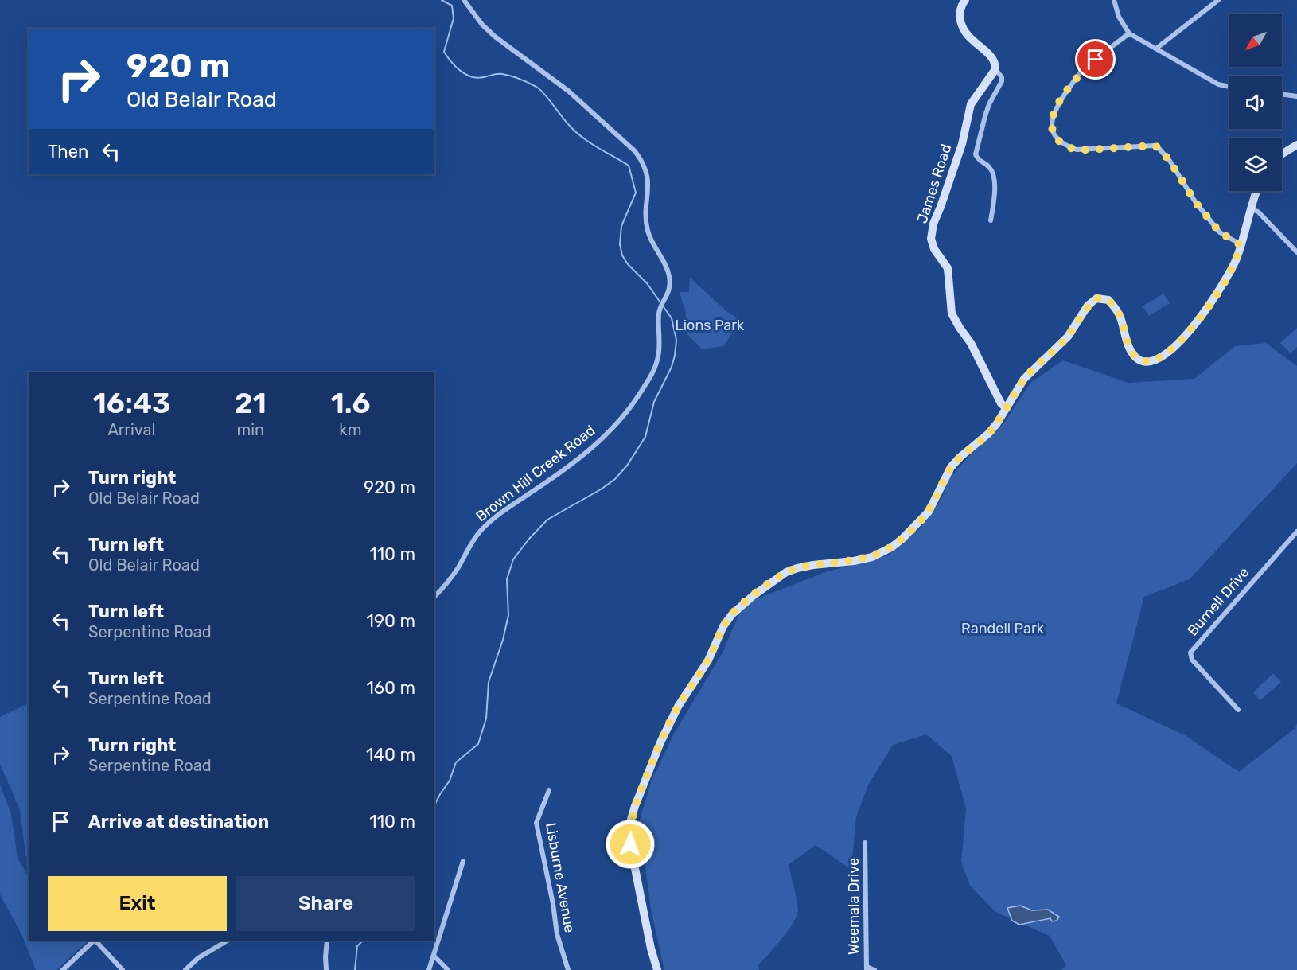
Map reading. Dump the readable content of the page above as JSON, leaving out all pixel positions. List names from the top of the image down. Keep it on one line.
{"streets":{"main road":["James Road"],"street":["Brown Hill Creek Road","Burnell Drive","Lisburne Avenue","Weemala Drive"]},"parks":["Lions Park","Randell Park"],"north":"bottom left","page":{"turn":["920 m","Old Belair Road"],"then":"Then","eta":["16:43","Arrival","21","min","1.6","km"],"list":[{"name":"Turn right","note":"Old Belair Road","value":"920 m"},{"name":"Turn left","note":"Old Belair Road","value":"110 m"},{"name":"Turn left","note":"Serpentine Road","value":"190 m"},{"name":"Turn left","note":"Serpentine Road","value":"160 m"},{"name":"Turn right","note":"Serpentine Road","value":"140 m"},{"name":"Arrive at destination","value":"110 m"}],"buttons":["Exit","Share"]}}
